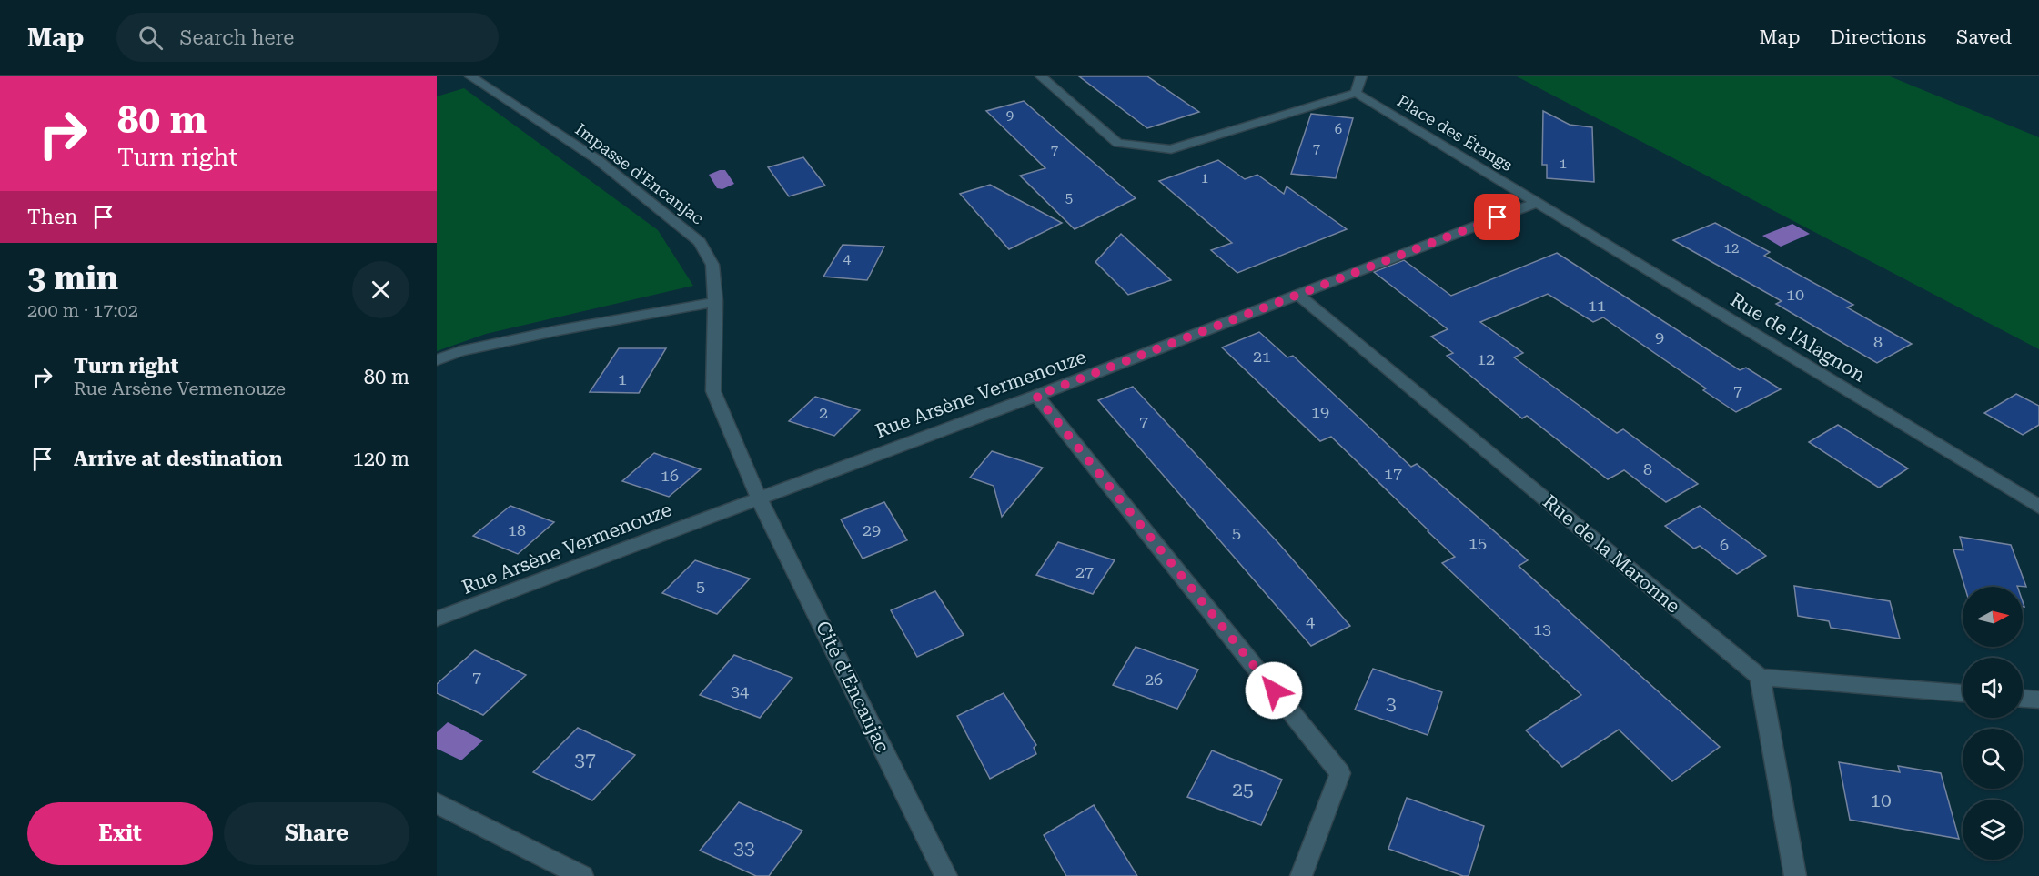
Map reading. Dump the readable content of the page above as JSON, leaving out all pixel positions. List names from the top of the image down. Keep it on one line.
{"streets":{"street":["Place des Étangs","Impasse d'Encanjac","Rue de l'Alagnon","Rue Arsène Vermenouze","Rue de la Maronne","Cité d'Encanjac"]},"crossings":[["Place des Étangs","Rue de l'Alagnon"],["Place des Étangs","Rue Arsène Vermenouze"],["Impasse d'Encanjac","Rue Arsène Vermenouze"],["Impasse d'Encanjac","Cité d'Encanjac"],["Rue de l'Alagnon","Rue Arsène Vermenouze"],["Rue Arsène Vermenouze","Rue de la Maronne"],["Rue Arsène Vermenouze","Cité d'Encanjac"]],"house_numbers":["9","6","7","7","1","1","5","12","4","10","11","9","8","21","12","1","7","19","2","7","8","17","16","18","29","5","15","6","27","5","4","13","7","26","34","3","37","25","10","33"],"north":"right","page":{"header":"Map","search":"Search here","nav":["Map","Directions","Saved"],"turn":["80 m","Turn right"],"then":"Then","heading":["3 min","200 m · 17:02"],"list":[{"name":"Turn right","note":"Rue Arsène Vermenouze","value":"80 m"},{"name":"Arrive at destination","value":"120 m"}],"buttons":["Exit","Share"]}}
